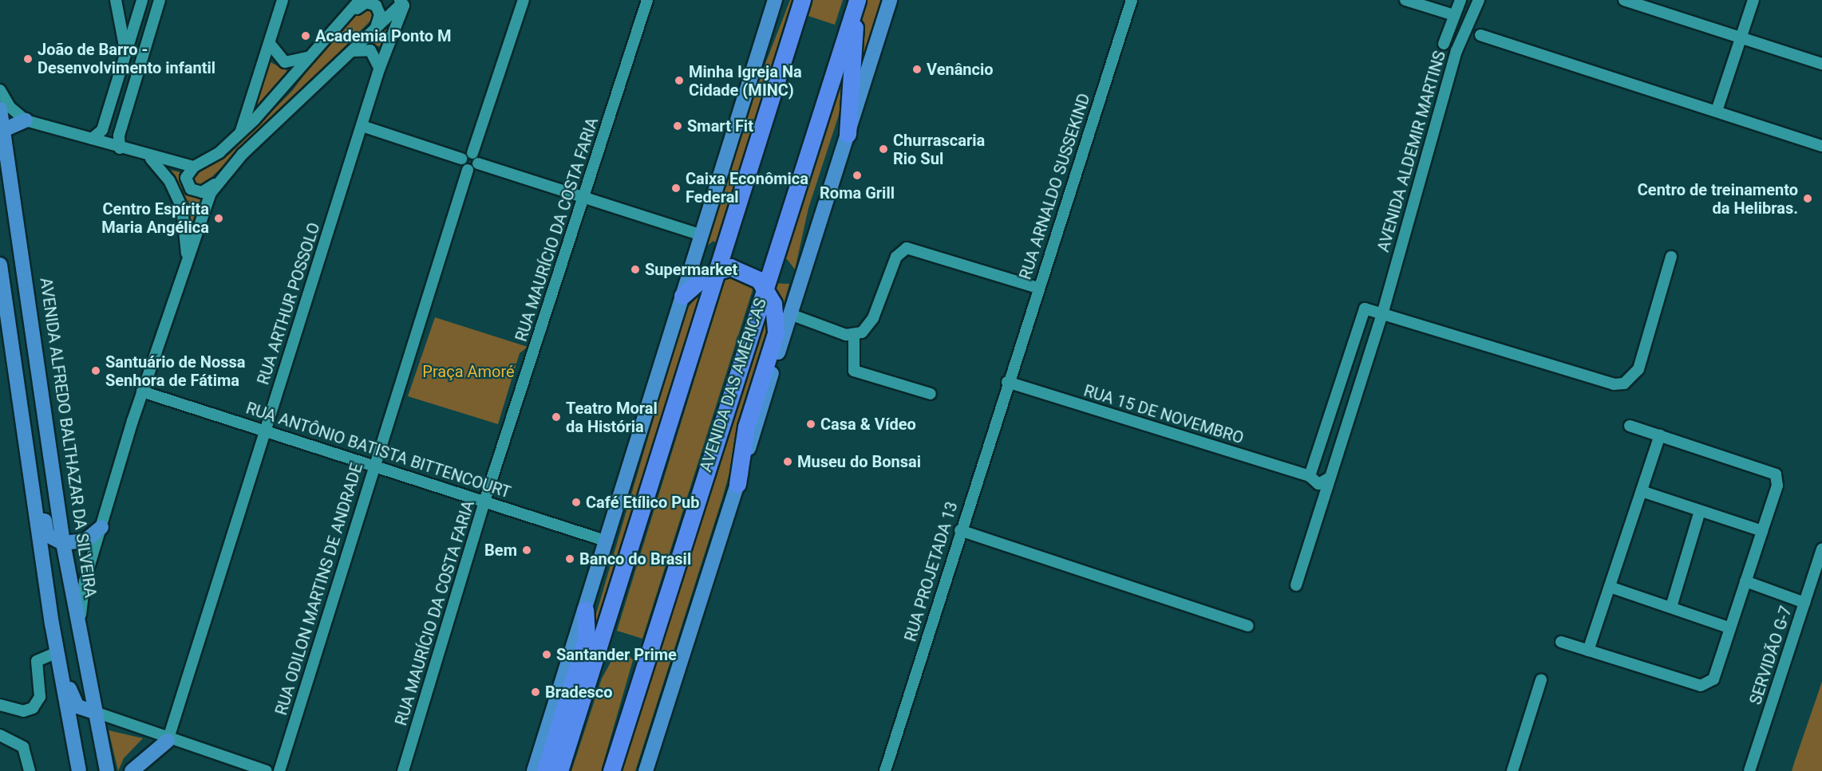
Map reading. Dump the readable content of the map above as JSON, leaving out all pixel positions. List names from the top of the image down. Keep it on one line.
{"streets":{"highway":["AVENIDA DAS AMÉRICAS"],"main road":["AVENIDA ALFREDO BALTHAZAR DA SILVEIRA"],"street":["AVENIDA ALDEMIR MARTINS","RUA ARNALDO SUSSEKIND","RUA MAURÍCIO DA COSTA FARIA","RUA ARTHUR POSSOLO","RUA 15 DE NOVEMBRO","RUA ANTÔNIO BATISTA BITTENCOURT","RUA PROJETADA 13","RUA ODILON MARTINS DE ANDRADE","SERVIDÃO G-7"]},"crossings":[["RUA ARNALDO SUSSEKIND","RUA 15 DE NOVEMBRO"],["RUA ARNALDO SUSSEKIND","RUA PROJETADA 13"],["RUA MAURÍCIO DA COSTA FARIA","RUA ANTÔNIO BATISTA BITTENCOURT"],["RUA ARTHUR POSSOLO","RUA ANTÔNIO BATISTA BITTENCOURT"],["RUA 15 DE NOVEMBRO","RUA PROJETADA 13"],["RUA ANTÔNIO BATISTA BITTENCOURT","RUA ODILON MARTINS DE ANDRADE"]],"parks":["Praça Amoré"],"places":["Academia Ponto M","João de Barro - Desenvolvimento infantil","Venâncio","Minha Igreja Na Cidade (MINC)","Smart Fit","Churrascaria Rio Sul","Roma Grill","Caixa Econômica Federal","Centro de treinamento da Helibras.","Centro Espírita Maria Angélica","Supermarket","Santuário de Nossa Senhora de Fátima","Teatro Moral da História","Casa & Vídeo","Museu do Bonsai","Café Etílico Pub","Bem","Banco do Brasil","Santander Prime","Bradesco"]}
